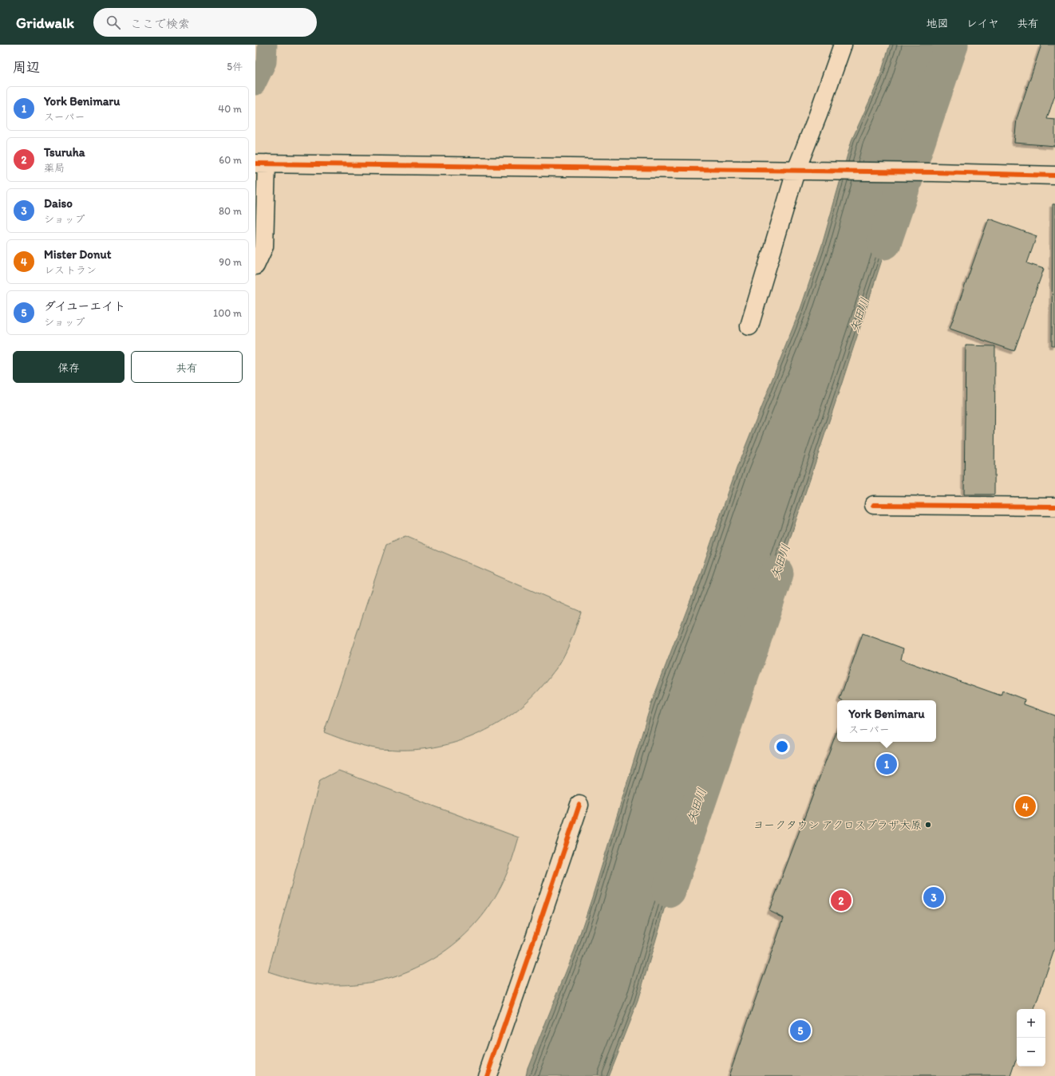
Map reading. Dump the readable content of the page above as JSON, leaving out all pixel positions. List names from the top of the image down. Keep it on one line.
{"water":["矢田川"],"places":["ヨークタウン アクロスプラザ大原"],"page":{"header":"Gridwalk","search":"ここで検索","nav":["地図","レイヤ","共有"],"heading":["周辺","5件"],"list":[{"mark":"1","name":"York Benimaru","note":"スーパー","value":"40 m"},{"mark":"2","name":"Tsuruha","note":"薬局","value":"60 m"},{"mark":"3","name":"Daiso","note":"ショップ","value":"80 m"},{"mark":"4","name":"Mister Donut","note":"レストラン","value":"90 m"},{"mark":"5","name":"ダイユーエイト","note":"ショップ","value":"100 m"}],"buttons":["保存","共有"],"popup":["York Benimaru","スーパー"],"pins":["1","4","3","2","5"],"map_buttons":["+","−"]}}
